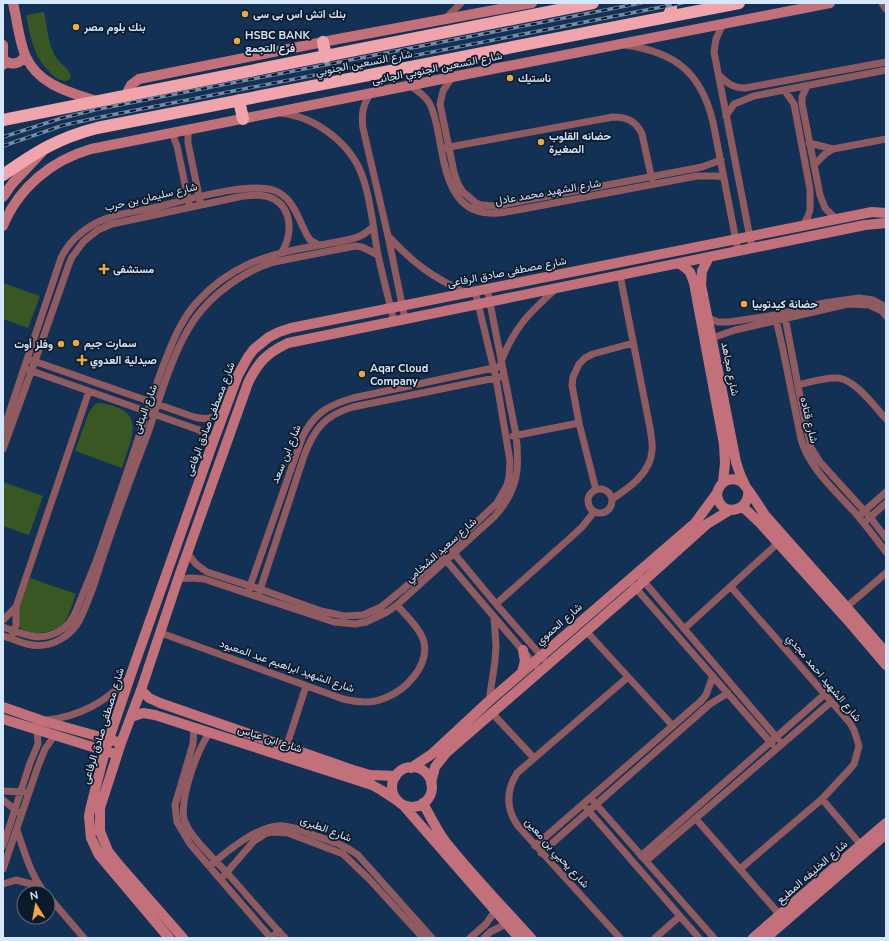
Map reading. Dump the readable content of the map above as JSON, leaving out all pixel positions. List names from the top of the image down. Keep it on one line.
{"streets":{"highway":["شارع التسعين الجنوبي"],"street":["شارع التسعين الجنوبي الجانبى","شارع الشهيد محمد عادل","شارع سليمان بن حرب","شارع مصطفى صادق الرفاعى","شارع مجاهد","شارع البتانى","شارع قتاده","شارع ابن سعد","شارع سعيد الشخامي","شارع الحموي","شارع الشهيد ابراهيم عبد المعبود","شارع الشهيد احمد مجدي","شارع ابن عباس","شارع الطبرى","شارع يحيي بن معين","شارع الخليفه المطيع"]},"crossings":[["شارع التسعين الجنوبي الجانبى","شارع الشهيد محمد عادل"],["شارع سليمان بن حرب","شارع البتانى"],["شارع مصطفى صادق الرفاعى","شارع مجاهد"],["شارع مصطفى صادق الرفاعى","شارع سعيد الشخامي"],["شارع مصطفى صادق الرفاعى","شارع الشهيد ابراهيم عبد المعبود"],["شارع مصطفى صادق الرفاعى","شارع ابن عباس"],["شارع مجاهد","شارع الحموي"],["شارع ابن سعد","شارع سعيد الشخامي"],["شارع سعيد الشخامي","شارع الشهيد ابراهيم عبد المعبود"],["شارع الحموي","شارع ابن عباس"]],"places":{"other":["بنك اتش اس بى سى","بنك بلوم مصر","HSBC BANK فرع التجمع","ناستيك","حضانه القلوب الصغيرة","حضانة كيدتوبيا","سمارت جيم","وفلز أوت","Aqar Cloud Company"],"health":["مستشفى","صيدلية العدوي"]},"north":"top"}
